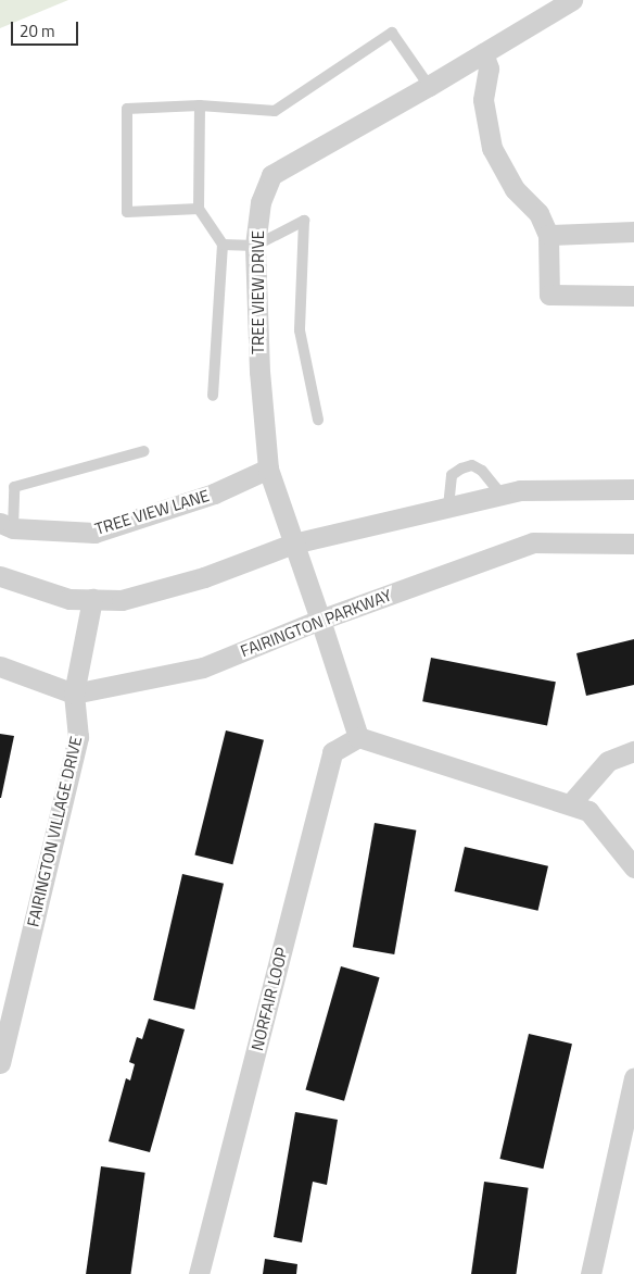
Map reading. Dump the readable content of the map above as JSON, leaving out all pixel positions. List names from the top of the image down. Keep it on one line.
{"streets":{"street":["TREE VIEW DRIVE","TREE VIEW LANE","FAIRINGTON PARKWAY","FAIRINGTON VILLAGE DRIVE","NORFAIR LOOP"]},"crossings":[["TREE VIEW DRIVE","TREE VIEW LANE"],["TREE VIEW DRIVE","FAIRINGTON PARKWAY"],["FAIRINGTON PARKWAY","FAIRINGTON VILLAGE DRIVE"]],"scale_bar":"20 m"}
